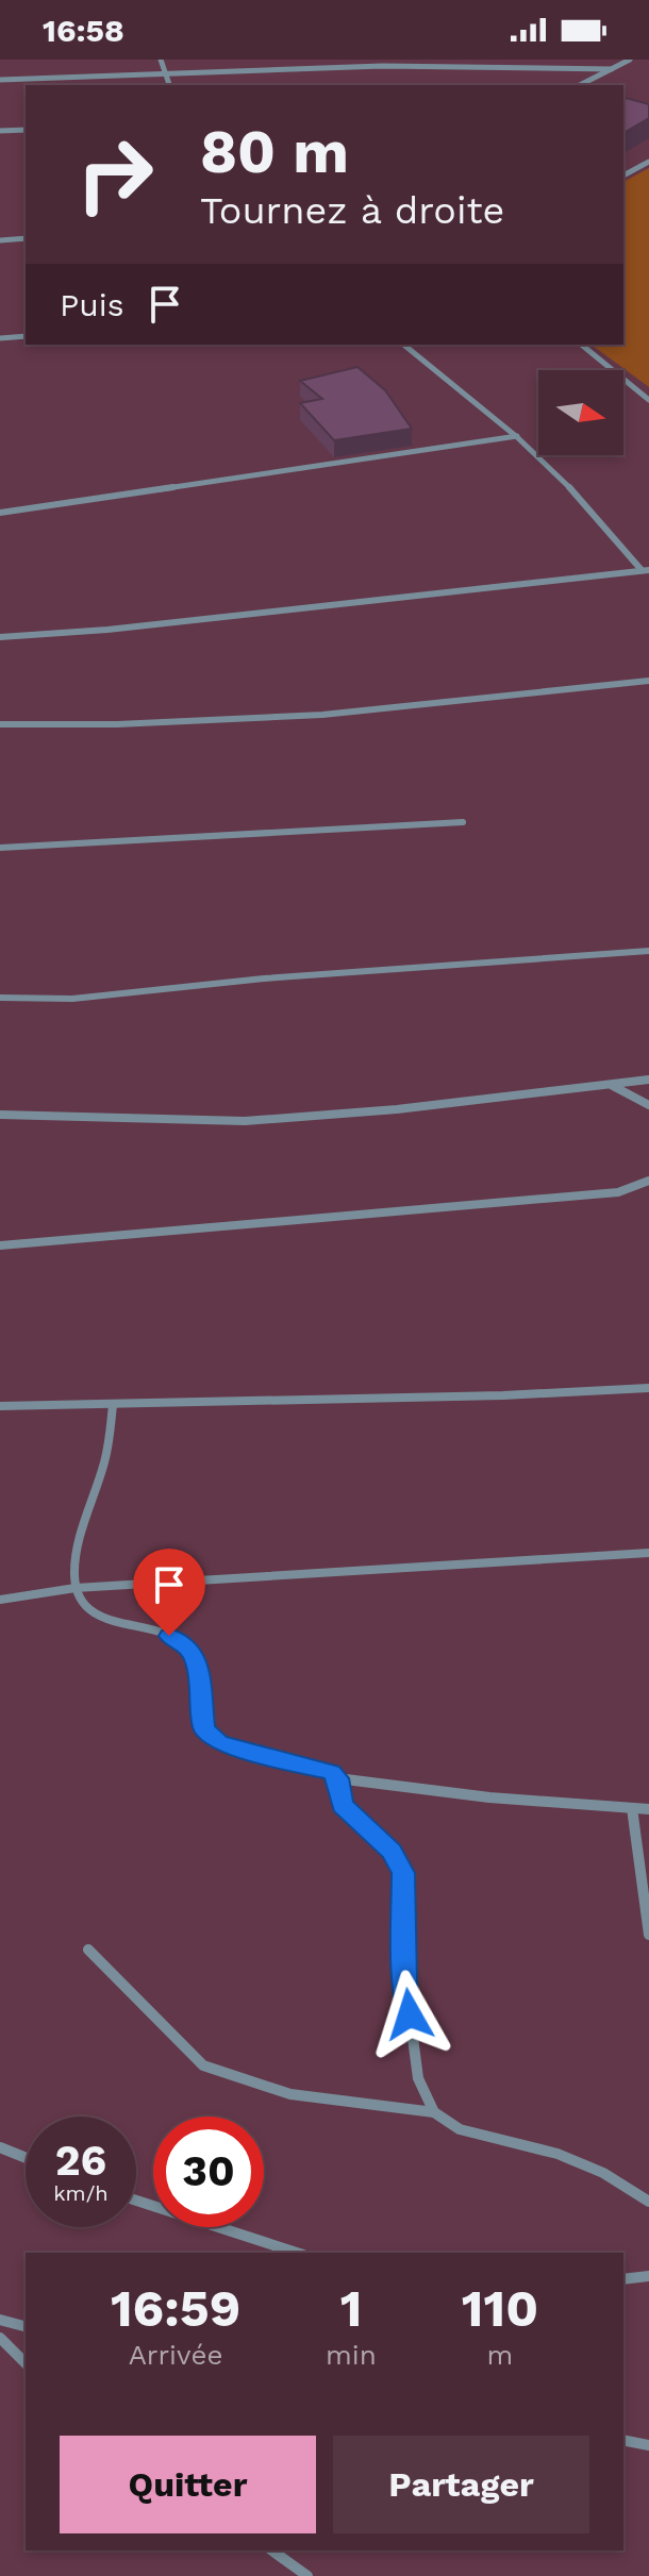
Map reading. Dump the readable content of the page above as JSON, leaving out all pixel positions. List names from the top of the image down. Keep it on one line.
{"north":"right","page":{"status":"16:58","turn":["80 m","Tournez à droite"],"then":"Puis","speed":"26 km/h","limit":"30","eta":["16:59","Arrivée","1","min","110","m"],"buttons":["Quitter","Partager"]}}
